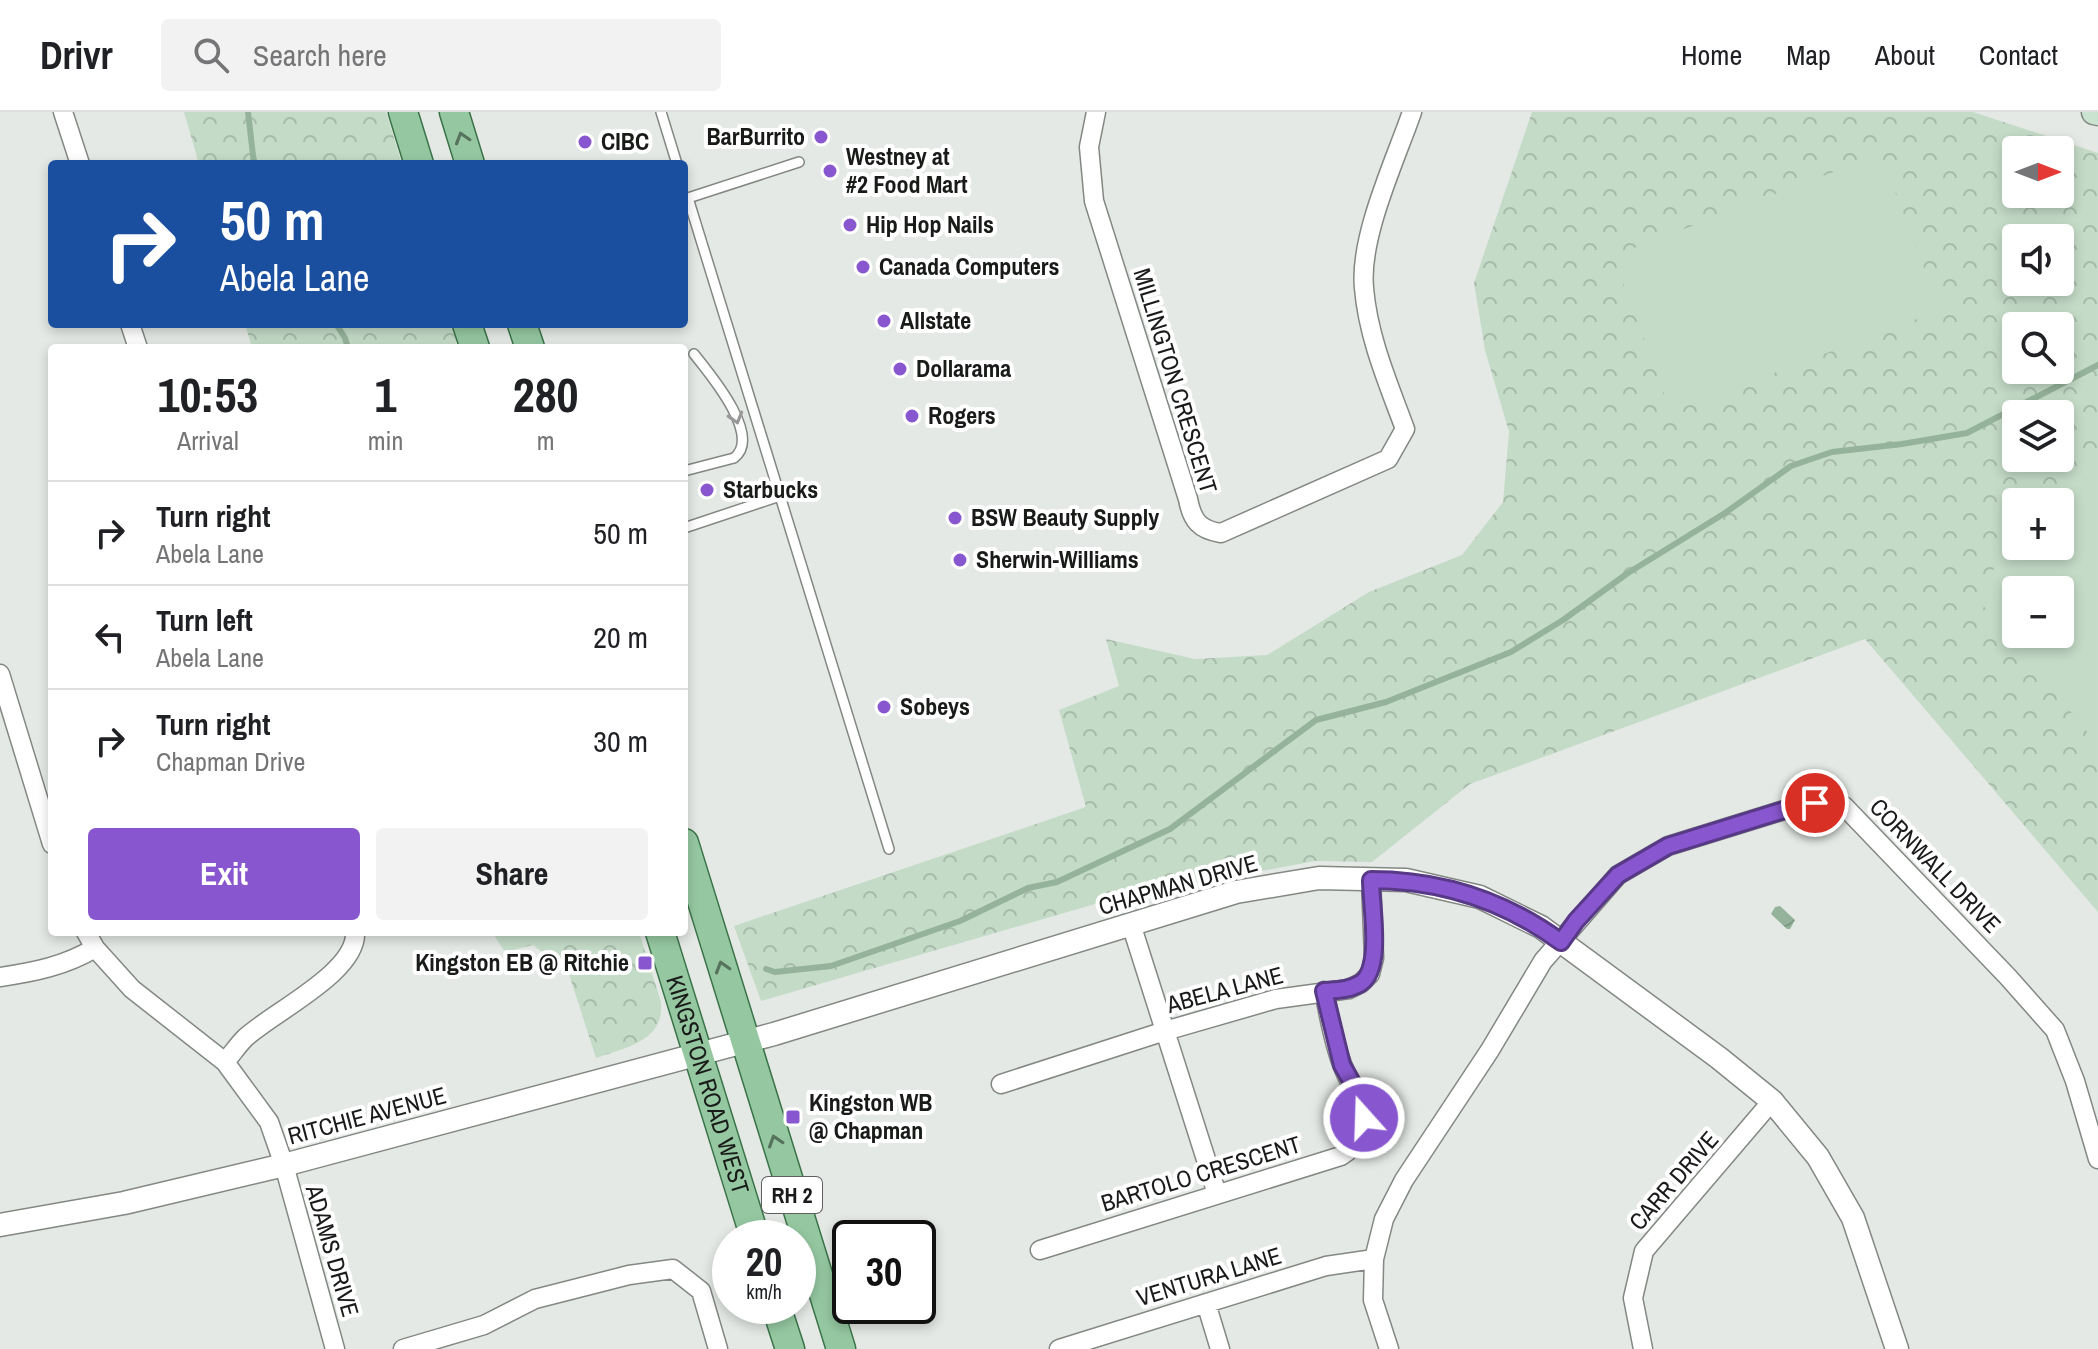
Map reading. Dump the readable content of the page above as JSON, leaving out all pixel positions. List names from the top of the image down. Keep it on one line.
{"streets":{"main road":["KINGSTON ROAD WEST","RH 2"],"street":["MILLINGTON CRESCENT","CORNWALL DRIVE","CHAPMAN DRIVE","ABELA LANE","RITCHIE AVENUE","BARTOLO CRESCENT","CARR DRIVE","ADAMS DRIVE","VENTURA LANE"]},"crossings":[["CORNWALL DRIVE","CHAPMAN DRIVE"],["CORNWALL DRIVE","VENTURA LANE"],["CHAPMAN DRIVE","ABELA LANE"],["CHAPMAN DRIVE","KINGSTON ROAD WEST"],["CHAPMAN DRIVE","RITCHIE AVENUE"],["CHAPMAN DRIVE","CARR DRIVE"],["ABELA LANE","BARTOLO CRESCENT"],["KINGSTON ROAD WEST","RITCHIE AVENUE"],["RITCHIE AVENUE","ADAMS DRIVE"]],"places":{"other":["BarBurrito","CIBC","Westney at #2 Food Mart","Hip Hop Nails","Canada Computers","Allstate","Dollarama","Rogers","Starbucks","BSW Beauty Supply","Sherwin-Williams","Sobeys"],"transit":["Kingston EB @ Ritchie","Kingston WB @ Chapman"]},"north":"right","page":{"header":"Drivr","search":"Search here","nav":["Home","Map","About","Contact"],"map_buttons":["+","−"],"turn":["50 m","Abela Lane"],"eta":["10:53","Arrival","1","min","280","m"],"list":[{"name":"Turn right","note":"Abela Lane","value":"50 m"},{"name":"Turn left","note":"Abela Lane","value":"20 m"},{"name":"Turn right","note":"Chapman Drive","value":"30 m"}],"buttons":["Exit","Share"],"speed":"20 km/h","limit":"30"}}
